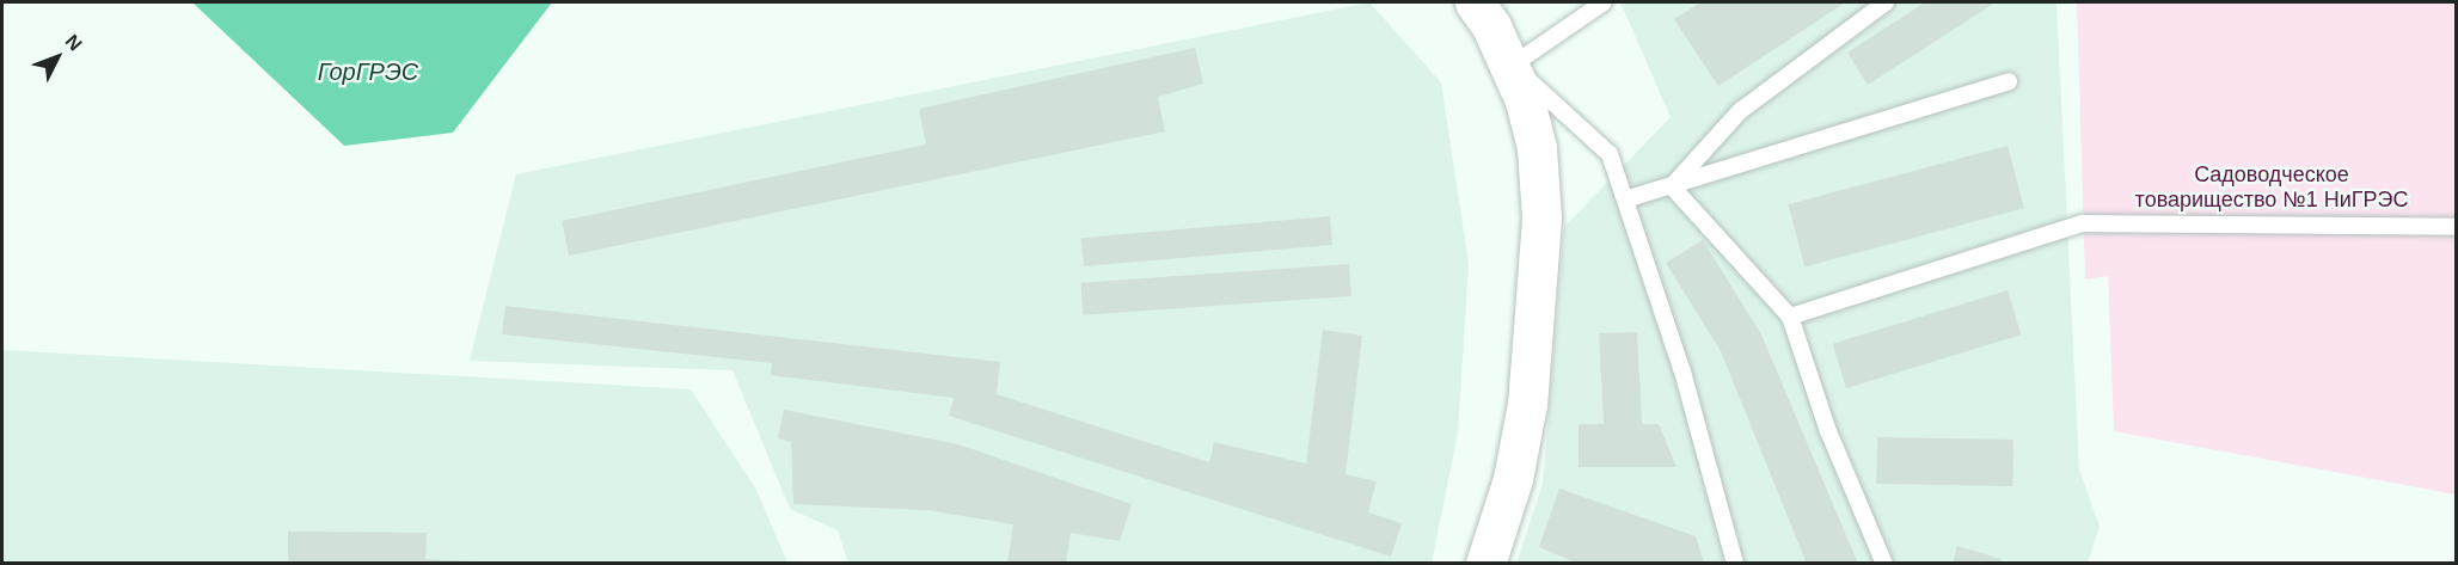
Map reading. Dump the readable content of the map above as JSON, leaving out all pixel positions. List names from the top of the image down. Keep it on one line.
{"water":["ГорГРЭС"],"parks":["Садоводческое товарищество №1 НиГРЭС"],"north":"top right"}
